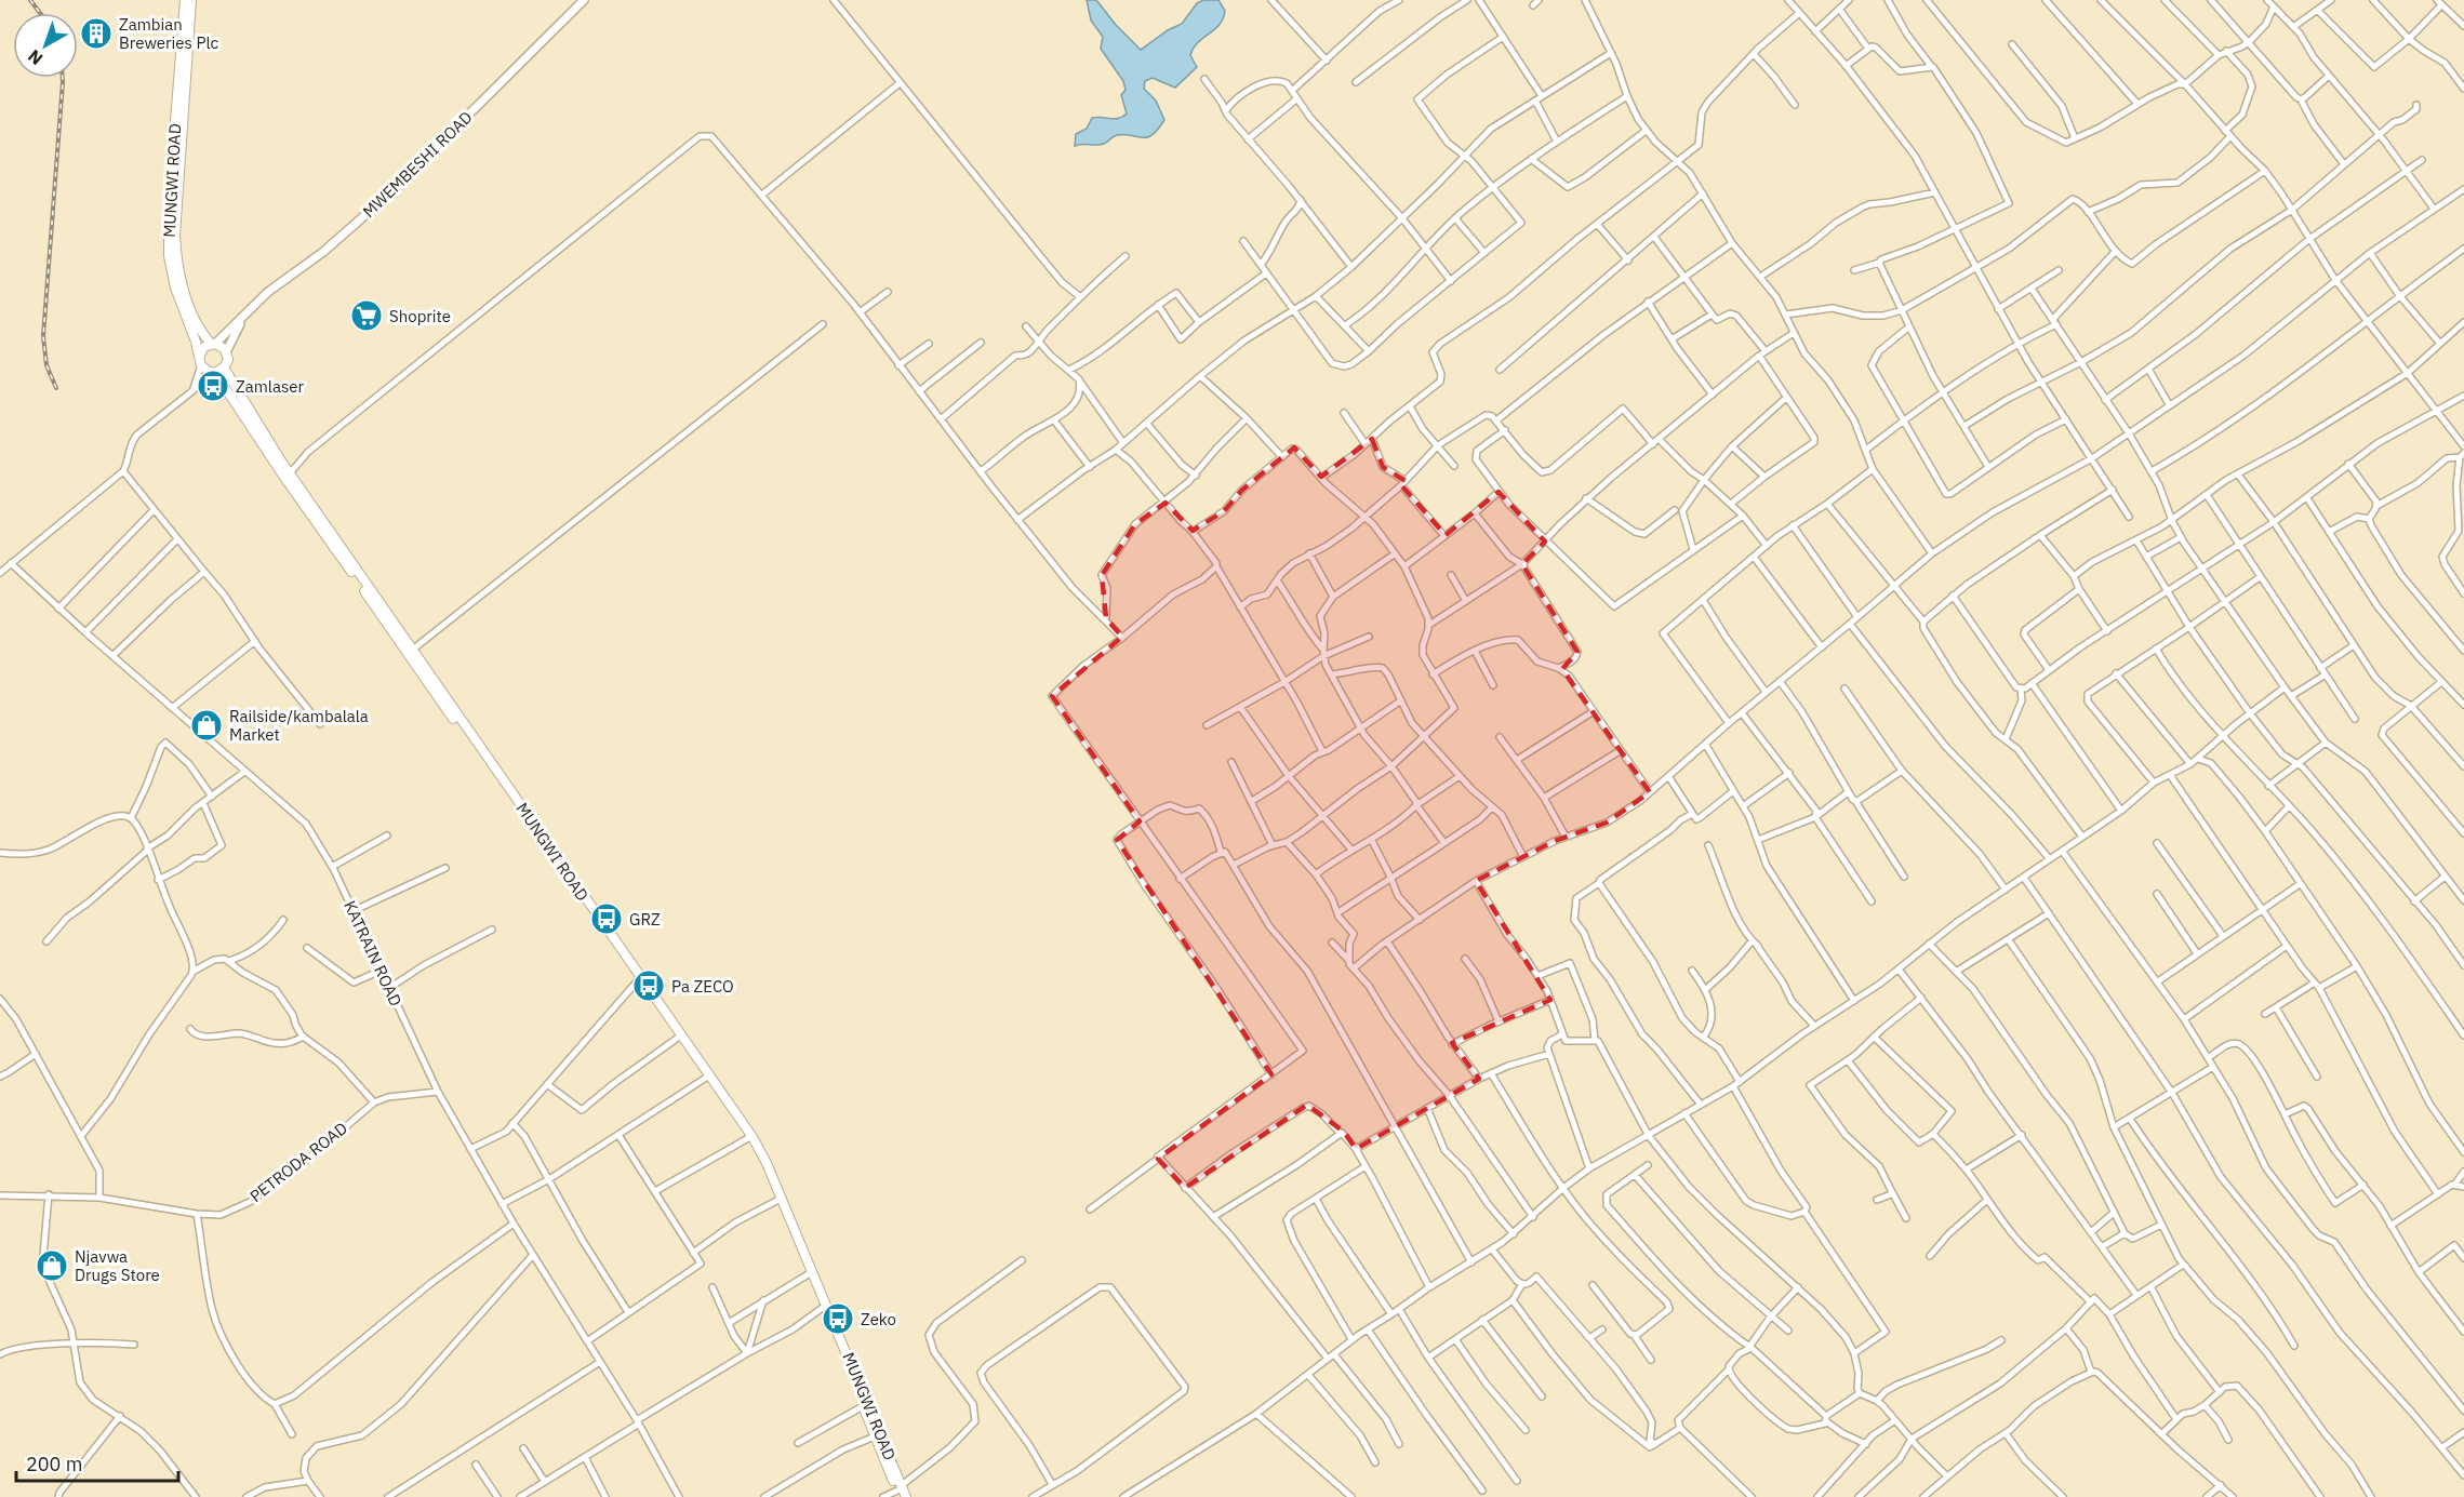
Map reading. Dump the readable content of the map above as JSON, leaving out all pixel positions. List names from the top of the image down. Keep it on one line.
{"streets":{"main road":["MUNGWI ROAD"],"street":["MWEMBESHI ROAD","KATRAIN ROAD","PETRODA ROAD"]},"crossings":[["KATRAIN ROAD","PETRODA ROAD"]],"places":{"building":["Zambian Breweries Plc"],"supermarket":["Shoprite"],"bus stop":["Zamlaser","GRZ","Pa ZECO","Zeko"],"shop":["Railside/kambalala Market","Njavwa Drugs Store"]},"scale_bar":"200 m","north":"bottom left"}
